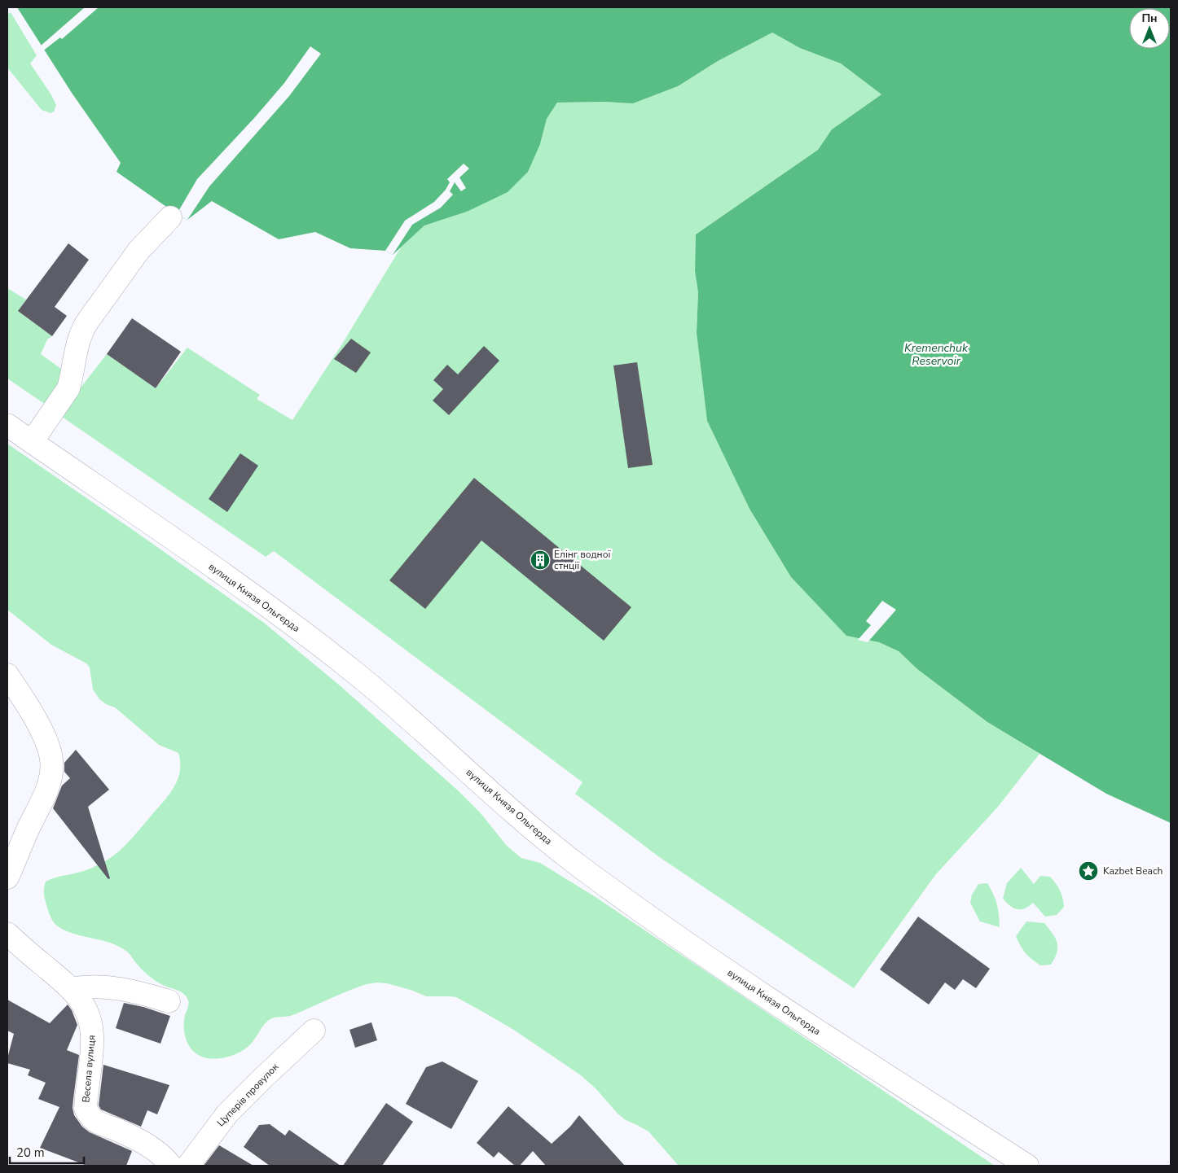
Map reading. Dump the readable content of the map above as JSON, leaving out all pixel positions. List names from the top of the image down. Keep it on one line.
{"streets":{"street":["вулиця Князя Ольгерда","Весела вулиця","Цуперів провулок"]},"water":["Kremenchuk Reservoir"],"places":{"building":["Елінг водної стнції"],"place":["Kazbet Beach"]},"scale_bar":"20 m","north":"top"}
